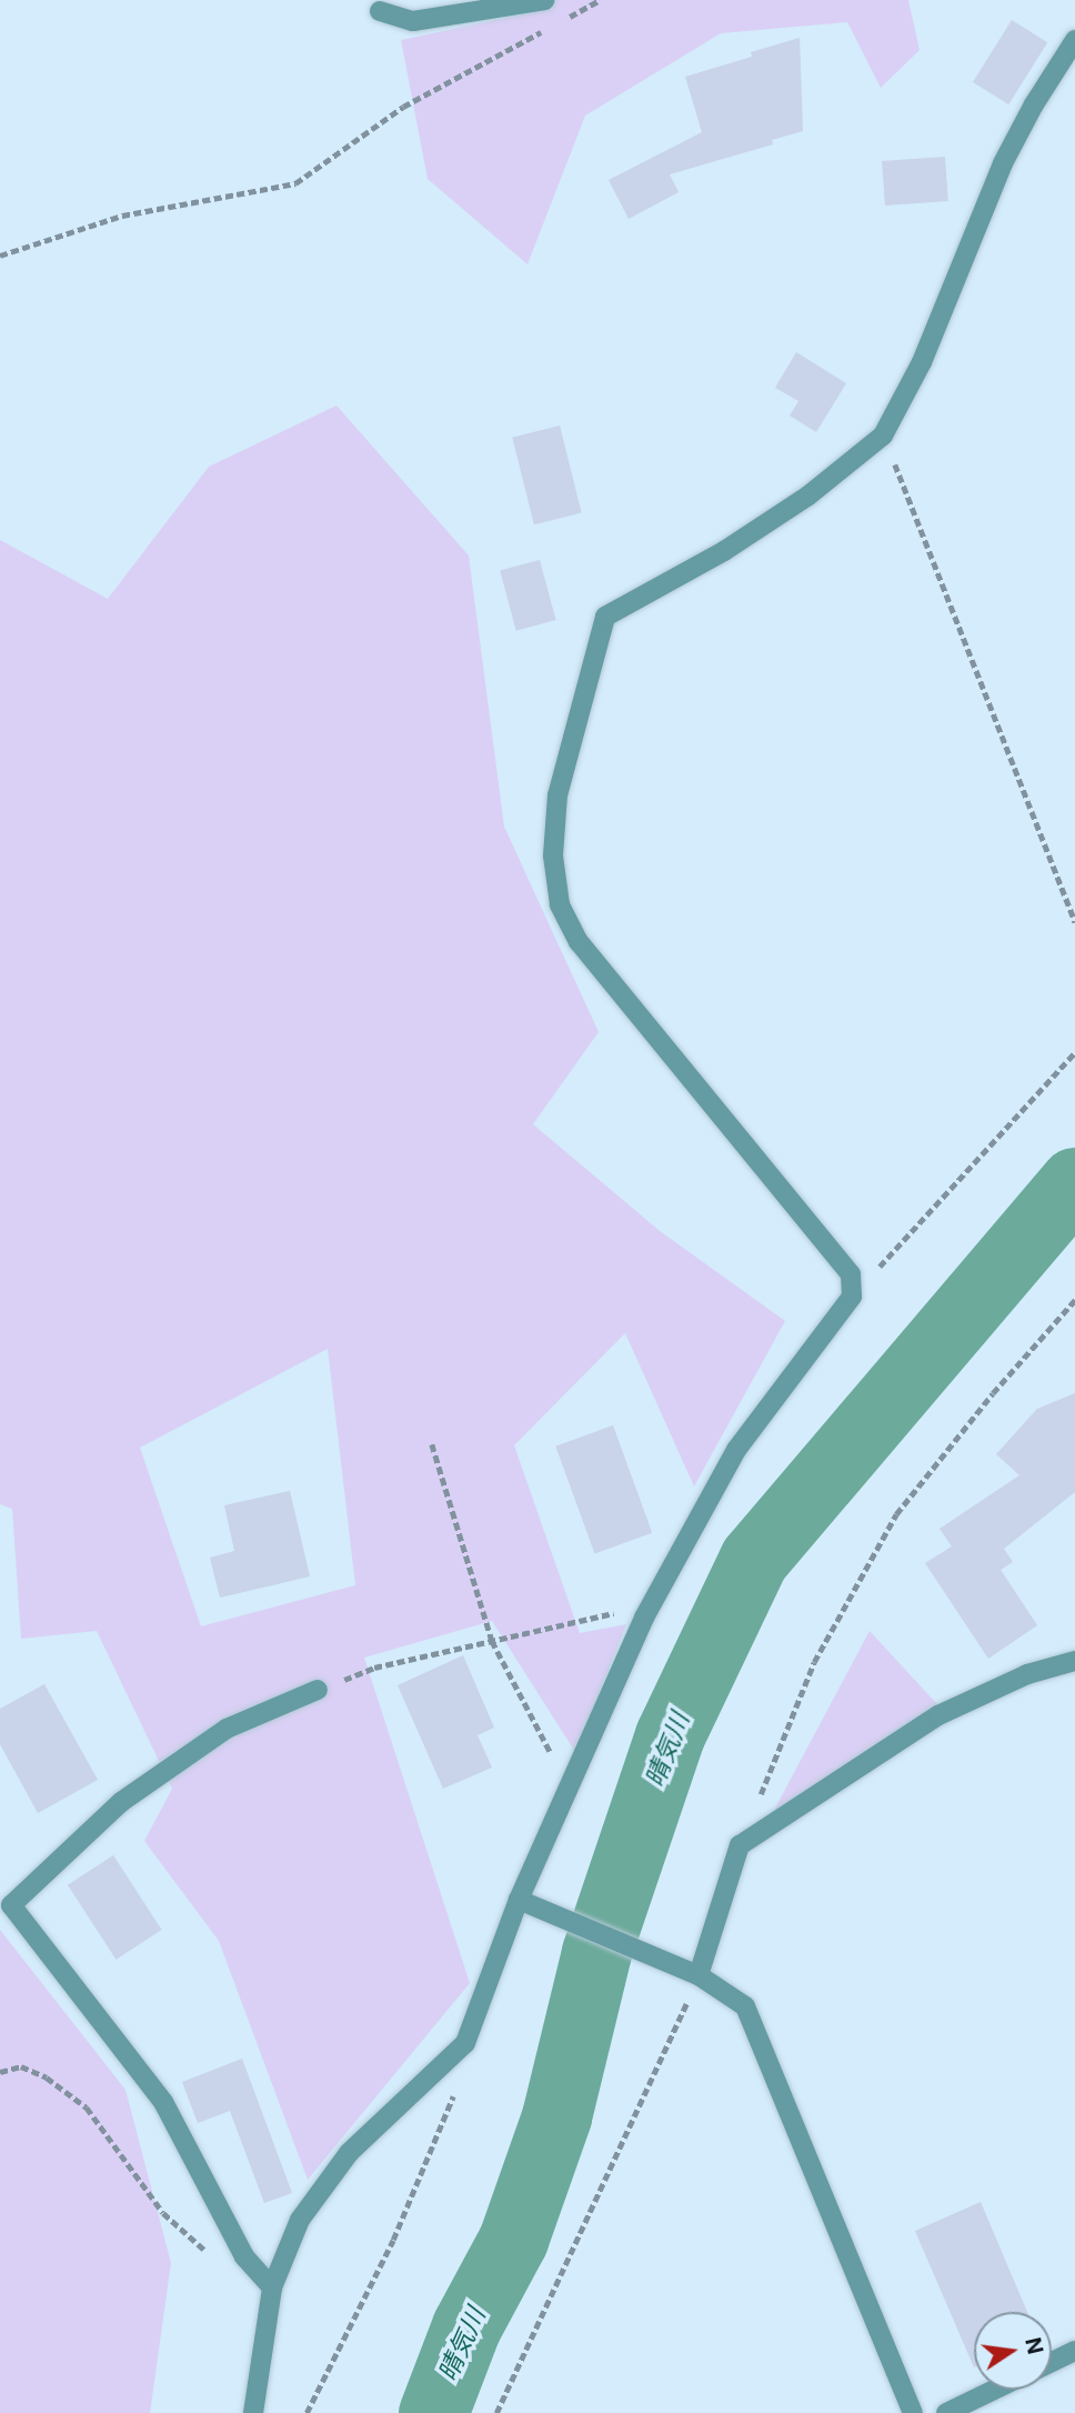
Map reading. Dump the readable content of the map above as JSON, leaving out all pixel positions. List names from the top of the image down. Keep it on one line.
{"water":["晴気川"],"north":"right"}
